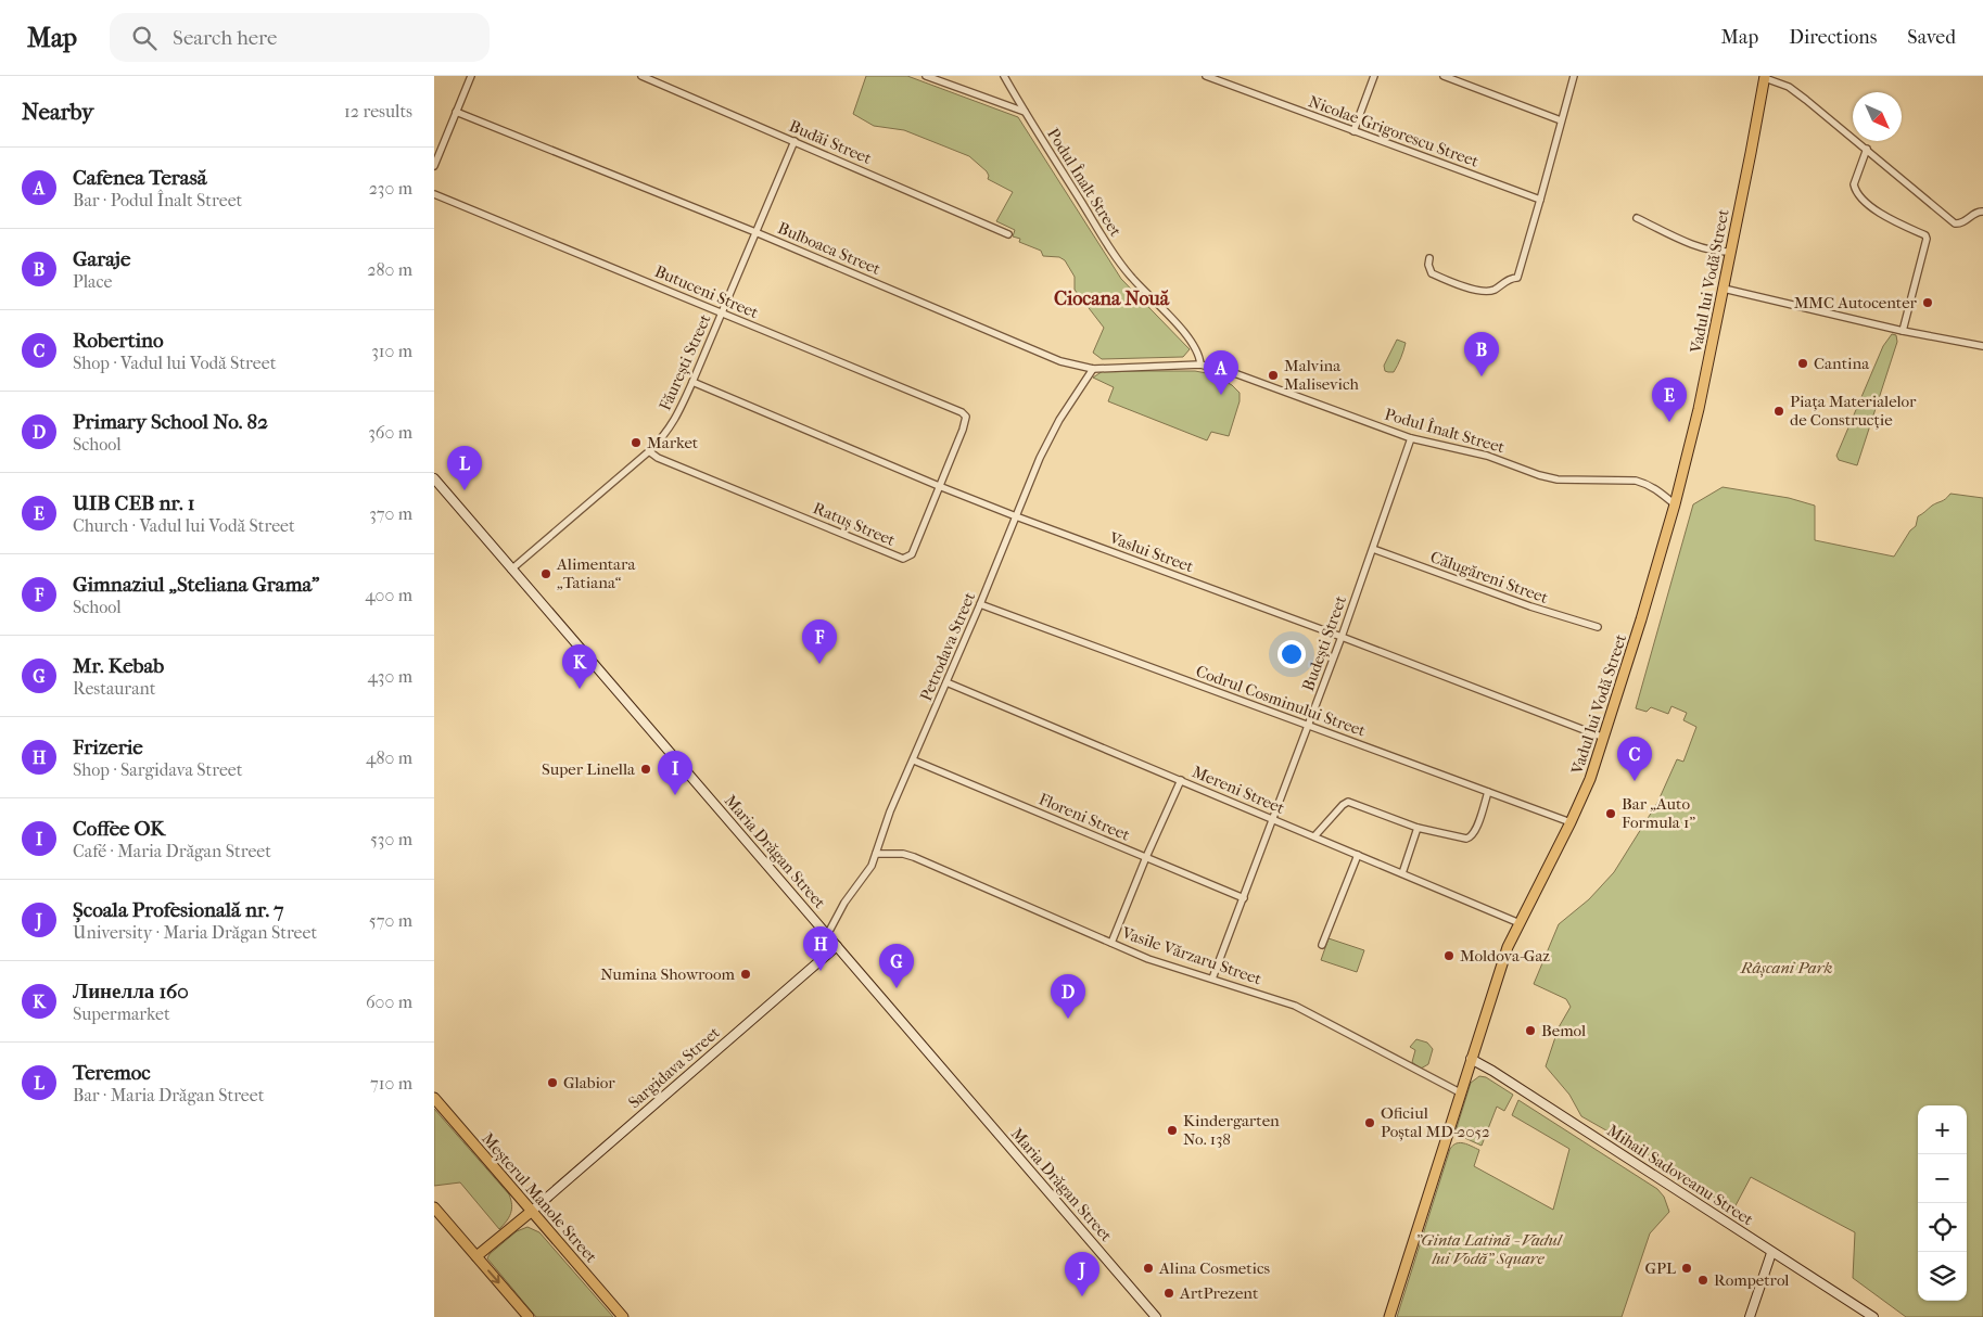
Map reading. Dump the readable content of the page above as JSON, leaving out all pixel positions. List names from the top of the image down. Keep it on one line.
{"streets":{"main road":["Vadul lui Vodă Street","Maria Drăgan Street","Sargidava Street","Mihail Sadoveanu Street","Meșterul Manole Street"],"street":["Nicolae Grigorescu Street","Budăi Street","Podul Înalt Street","Bulboaca Street","Butuceni Street","Făurești Street","Ratuș Street","Vaslui Street","Călugăreni Street","Budești Street","Petrodava Street","Codrul Cosminului Street","Mereni Street","Floreni Street","Vasile Vărzaru Street"]},"crossings":[["Budăi Street","Făurești Street"],["Podul Înalt Street","Bulboaca Street"],["Podul Înalt Street","Vadul lui Vodă Street"],["Podul Înalt Street","Budești Street"],["Bulboaca Street","Făurești Street"],["Bulboaca Street","Petrodava Street"],["Vadul lui Vodă Street","Vaslui Street"],["Vadul lui Vodă Street","Codrul Cosminului Street"],["Vadul lui Vodă Street","Mereni Street"],["Vadul lui Vodă Street","Vasile Vărzaru Street"],["Vadul lui Vodă Street","Mihail Sadoveanu Street"],["Butuceni Street","Făurești Street"],["Butuceni Street","Ratuș Street"],["Făurești Street","Ratuș Street"],["Făurești Street","Vaslui Street"],["Făurești Street","Maria Drăgan Street"],["Ratuș Street","Vaslui Street"],["Vaslui Street","Budești Street"],["Vaslui Street","Petrodava Street"],["Călugăreni Street","Budești Street"],["Budești Street","Codrul Cosminului Street"],["Budești Street","Mereni Street"],["Budești Street","Floreni Street"],["Budești Street","Vasile Vărzaru Street"],["Petrodava Street","Codrul Cosminului Street"],["Petrodava Street","Mereni Street"],["Petrodava Street","Floreni Street"],["Petrodava Street","Maria Drăgan Street"],["Petrodava Street","Vasile Vărzaru Street"],["Maria Drăgan Street","Sargidava Street"],["Sargidava Street","Meșterul Manole Street"]],"districts":["Ciocana Nouă"],"parks":["Râșcani Park","\"Ginta Latină - Vadul lui Vodă\" Square"],"places":["MMC Autocenter","Cantina","Malvina Malisevich","Piața Materialelor de Construcție","Market","Alimentara „Tatiana“","Super Linella","Bar „Auto Formula 1”","Moldova-Gaz","Numina Showroom","Bemol","Glabior","Oficiul Poștal MD-2052","Kindergarten No. 138","Alina Cosmetics","GPL","Rompetrol","ArtPrezent"],"north":"bottom right","page":{"header":"Map","search":"Search here","nav":["Map","Directions","Saved"],"heading":["Nearby","12 results"],"list":[{"mark":"A","name":"Cafenea Terasă","note":"Bar · Podul Înalt Street","value":"230 m"},{"mark":"B","name":"Garaje","note":"Place","value":"280 m"},{"mark":"C","name":"Robertino","note":"Shop · Vadul lui Vodă Street","value":"310 m"},{"mark":"D","name":"Primary School No. 82","note":"School","value":"360 m"},{"mark":"E","name":"UIB CEB nr. 1","note":"Church · Vadul lui Vodă Street","value":"370 m"},{"mark":"F","name":"Gimnaziul „Steliana Grama”","note":"School","value":"400 m"},{"mark":"G","name":"Mr. Kebab","note":"Restaurant","value":"430 m"},{"mark":"H","name":"Frizerie","note":"Shop · Sargidava Street","value":"480 m"},{"mark":"I","name":"Coffee OK","note":"Café · Maria Drăgan Street","value":"530 m"},{"mark":"J","name":"Școala Profesională nr. 7","note":"University · Maria Drăgan Street","value":"570 m"},{"mark":"K","name":"Линелла 160","note":"Supermarket","value":"600 m"},{"mark":"L","name":"Teremoc","note":"Bar · Maria Drăgan Street","value":"710 m"}],"pins":["B","A","E","L","F","K","C","I","H","G","D","J"],"map_buttons":["+","−"]}}
